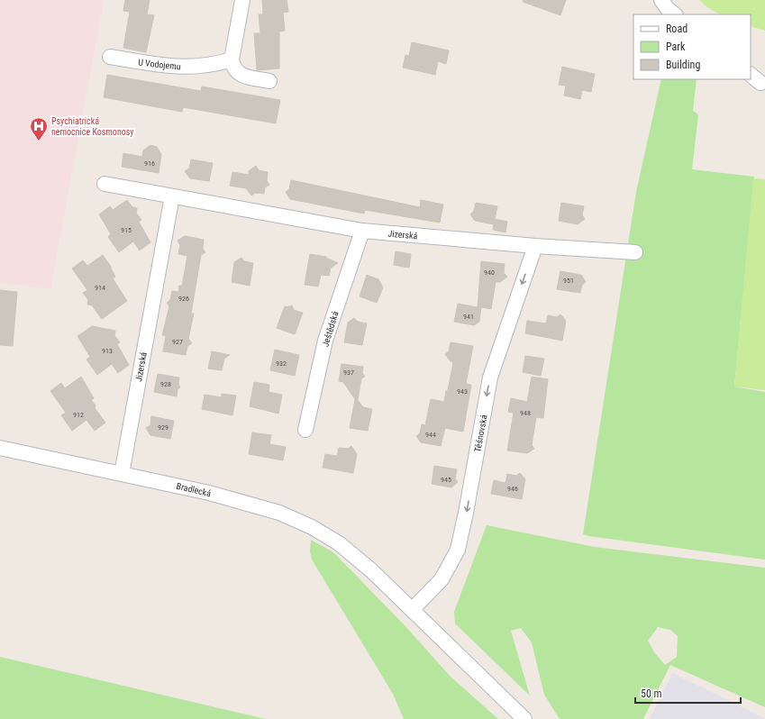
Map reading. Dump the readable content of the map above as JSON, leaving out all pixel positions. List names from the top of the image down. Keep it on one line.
{"streets":{"street":["U Vodojemu","Jizerská","Ještědská","Těšnovská","Bradlecká"]},"crossings":[["Jizerská","Ještědská"],["Jizerská","Těšnovská"],["Jizerská","Bradlecká"],["Těšnovská","Bradlecká"]],"one_way":["Těšnovská"],"places":{"hospital":["Psychiatrická nemocnice Kosmonosy"]},"house_numbers":["916","915","940","951","914","926","941","927","913","932","937","928","943","948","912","929","944","945","946"],"legend":["Road","Park","Building"],"scale_bar":"50 m"}
